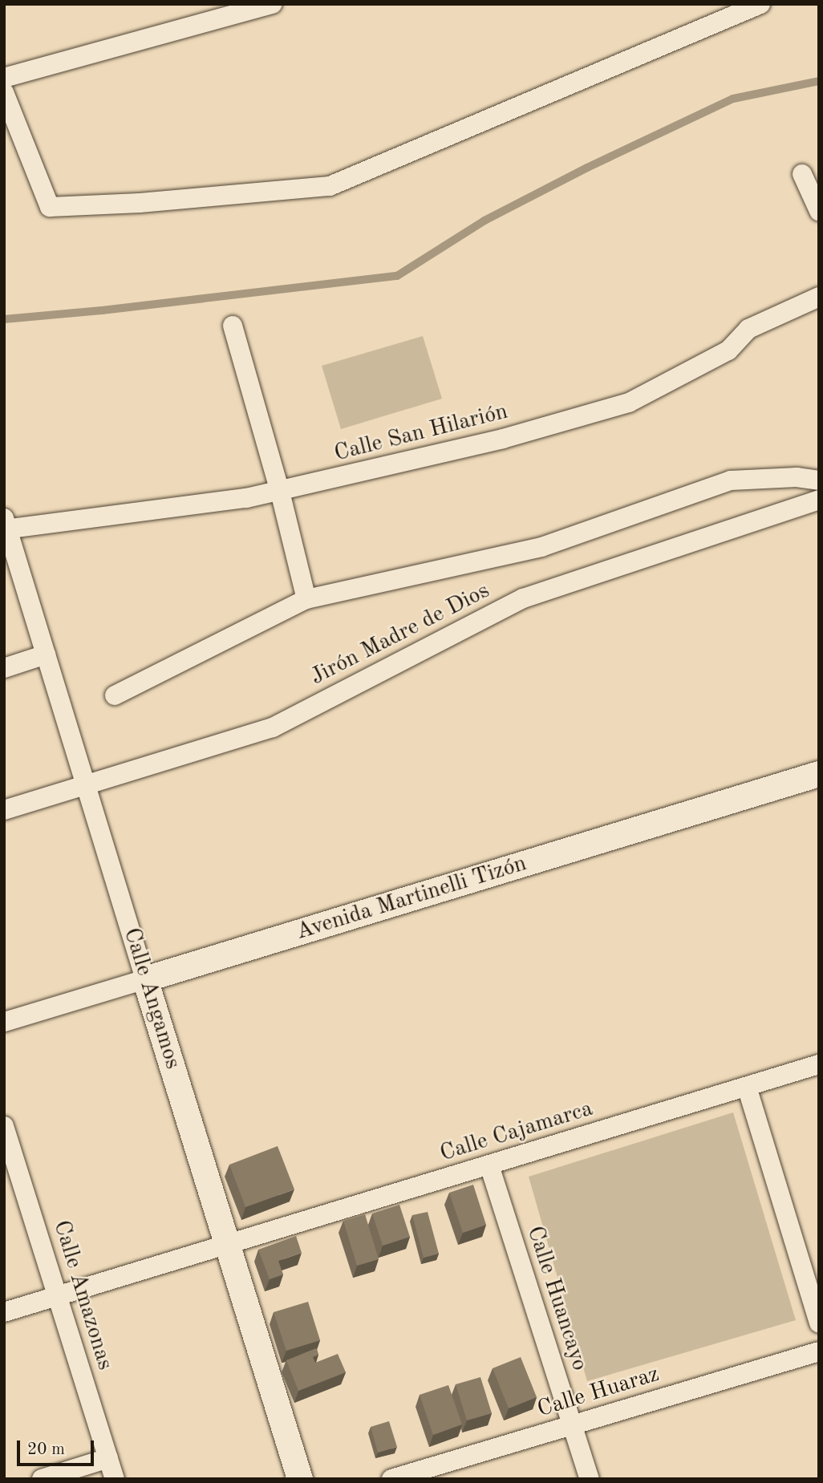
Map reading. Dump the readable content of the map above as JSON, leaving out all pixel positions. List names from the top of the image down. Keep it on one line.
{"streets":{"street":["Calle San Hilarión","Jirón Madre de Dios","Avenida Martinelli Tizón","Calle Angamos","Calle Cajamarca","Calle Amazonas","Calle Huancayo","Calle Huaraz"]},"crossings":[["Calle San Hilarión","Calle Angamos"],["Jirón Madre de Dios","Calle Angamos"],["Avenida Martinelli Tizón","Calle Angamos"],["Calle Angamos","Calle Cajamarca"],["Calle Cajamarca","Calle Amazonas"],["Calle Cajamarca","Calle Huancayo"],["Calle Huancayo","Calle Huaraz"]],"scale_bar":"20 m"}
